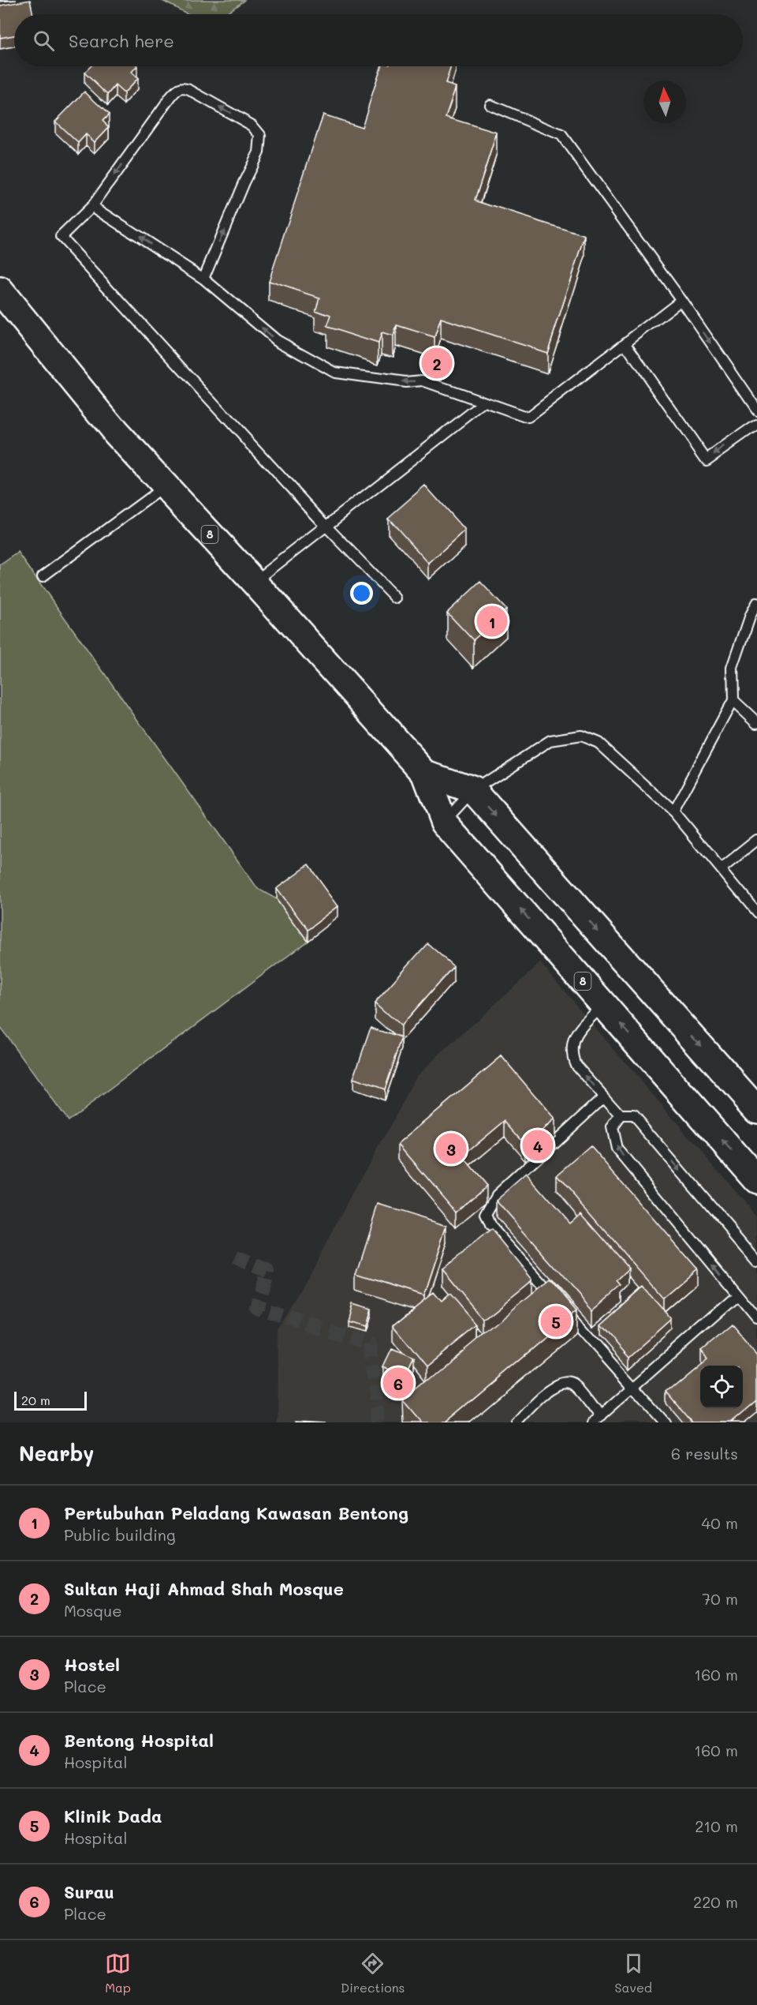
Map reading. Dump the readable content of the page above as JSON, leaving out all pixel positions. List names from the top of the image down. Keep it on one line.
{"streets":{"main road":["8"]},"scale_bar":"20 m","north":"top","page":{"search":"Search here","pins":["2","1","4","3","5","6"],"scale":"20 m","heading":["Nearby","6 results"],"list":[{"mark":"1","name":"Pertubuhan Peladang Kawasan Bentong","note":"Public building","value":"40 m"},{"mark":"2","name":"Sultan Haji Ahmad Shah Mosque","note":"Mosque","value":"70 m"},{"mark":"3","name":"Hostel","note":"Place","value":"160 m"},{"mark":"4","name":"Bentong Hospital","note":"Hospital","value":"160 m"},{"mark":"5","name":"Klinik Dada","note":"Hospital","value":"210 m"},{"mark":"6","name":"Surau","note":"Place","value":"220 m"}],"nav":["Map","Directions","Saved"]}}
